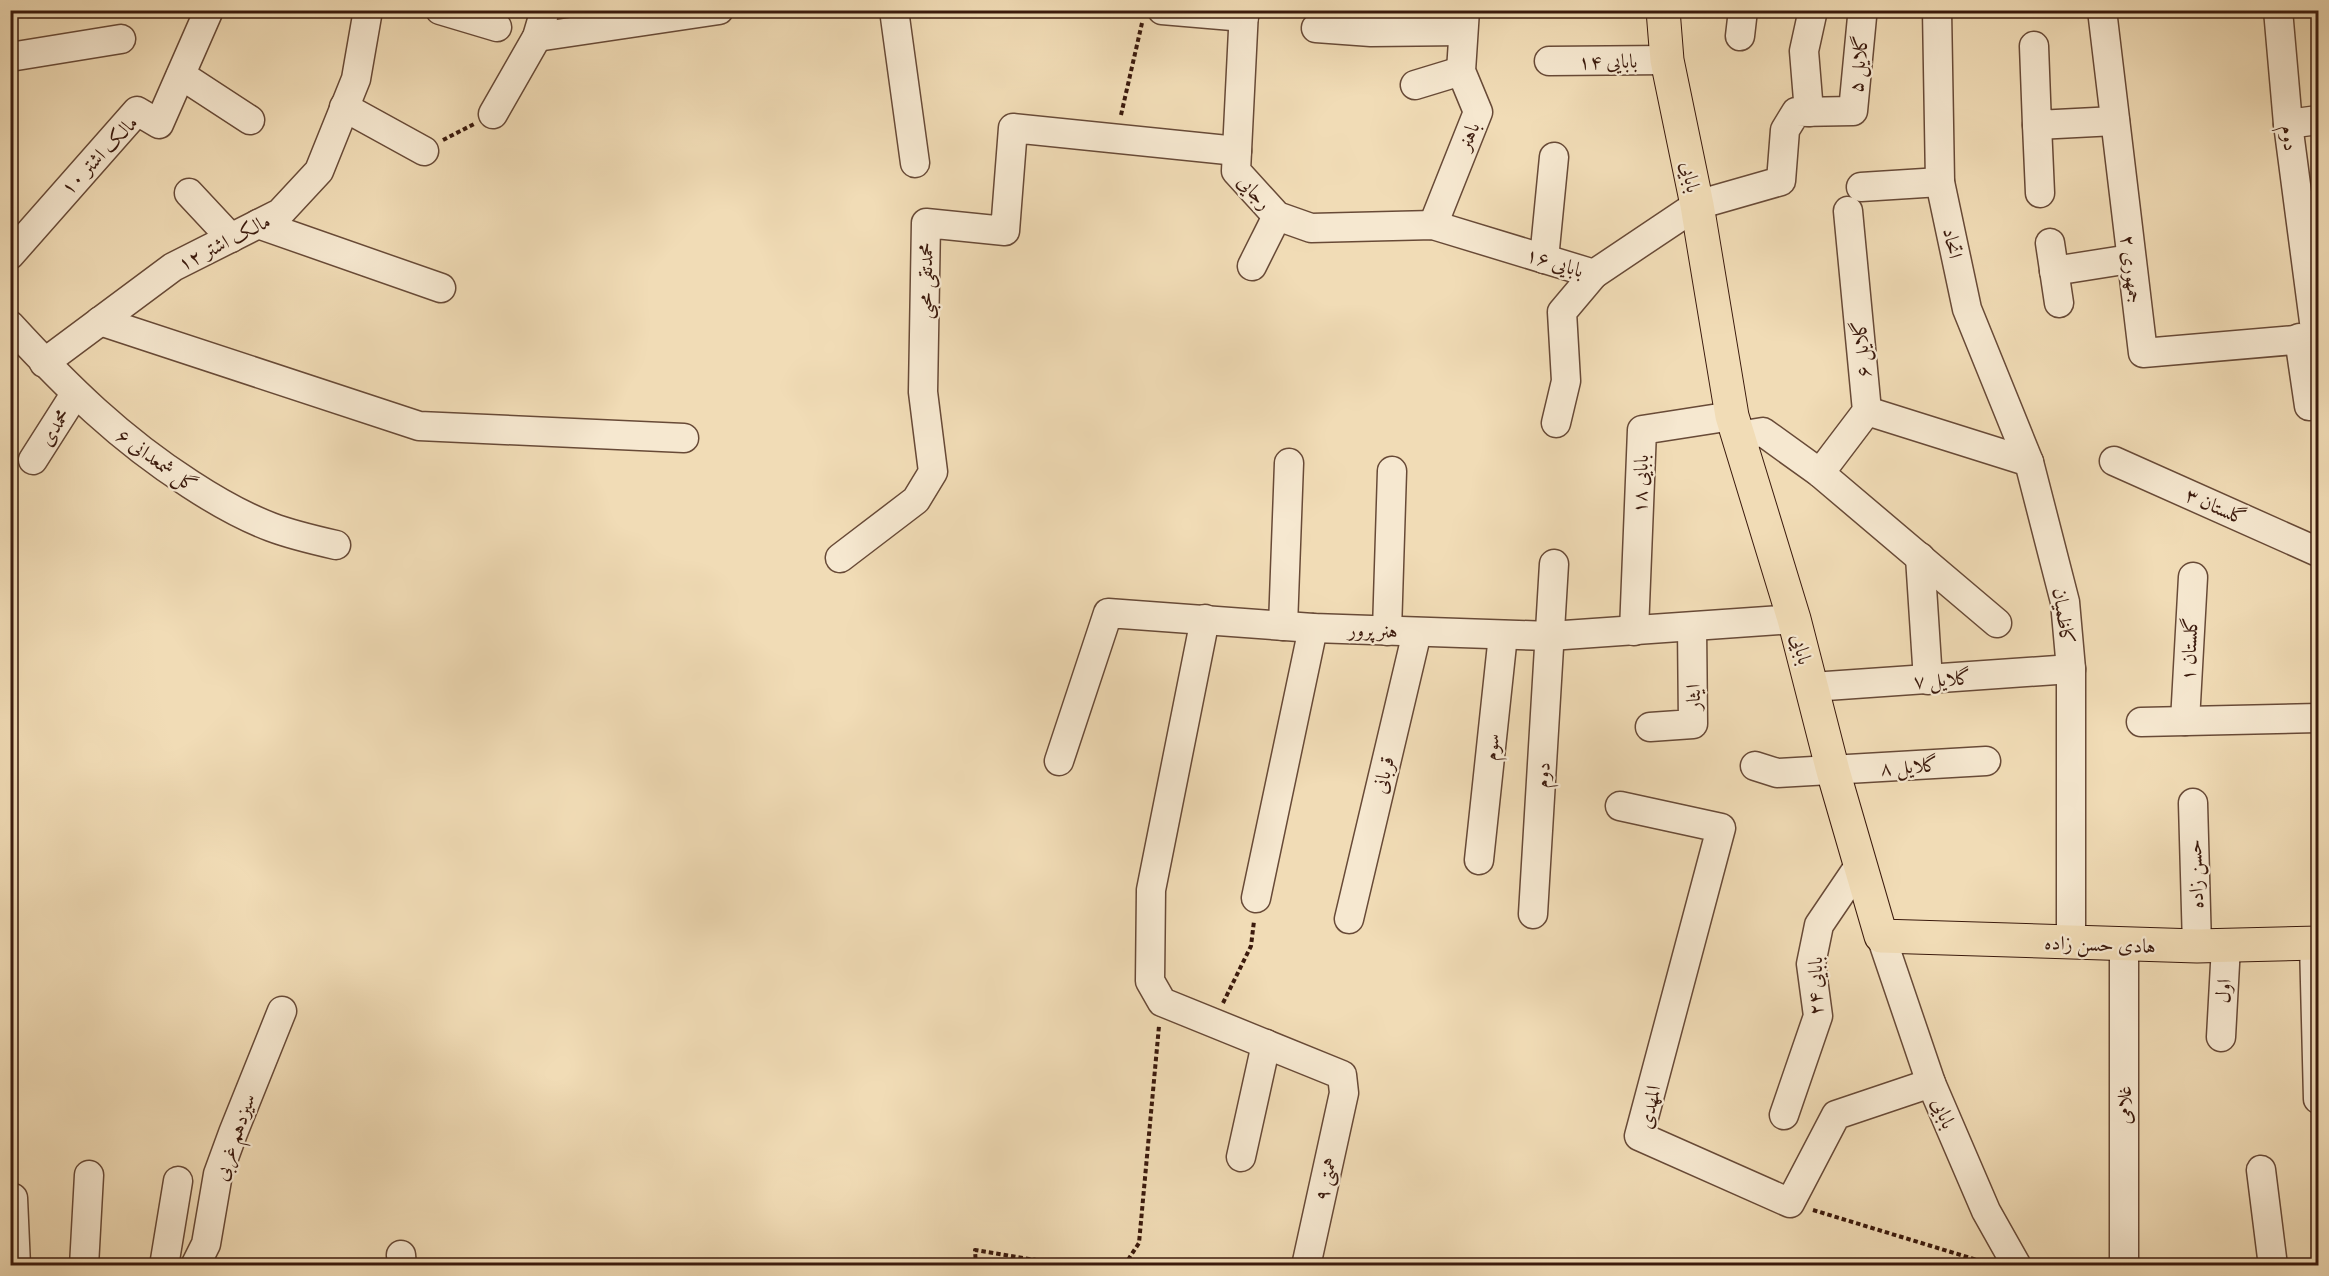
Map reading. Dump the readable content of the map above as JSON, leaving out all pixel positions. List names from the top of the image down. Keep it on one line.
{"streets":{"main road":["بابایی","هادی حسن زاده"],"street":["بابایی ۱۴","گلایل ۵","باهنر","دوم","مالک اشتر ۱۰","رجایی","مالک اشتر ۱۲","اتحاد","بابایی ۱۶","جمهوری ۲","محمدتقی محبی","گلایل ۶","محمدی","گل شمعدانی ۶","بابایی ۱۸","گلستان ۳","کاظمیان","هنر پرور","گلستان ۱","گلایل ۷","ایثار","سوم","گلایل ۸","قربانی","حسن زاده","بابایی ۲۴","اول","غلامی","المهدی","سیزدهم غربی","همتی ۹"]},"crossings":[["بابایی ۱۴","بابایی"],["باهنر","رجایی"],["باهنر","بابایی ۱۶"],["دوم","جمهوری ۲"],["دوم","هنر پرور"],["بابایی","بابایی ۱۶"],["بابایی","بابایی ۱۸"],["بابایی","هنر پرور"],["بابایی","گلایل ۷"],["بابایی","گلایل ۸"],["بابایی","هادی حسن زاده"],["بابایی","بابایی ۲۴"],["رجایی","بابایی ۱۶"],["رجایی","محمدتقی محبی"],["مالک اشتر ۱۲","گل شمعدانی ۶"],["اتحاد","گلایل ۶"],["اتحاد","کاظمیان"],["محمدی","گل شمعدانی ۶"],["بابایی ۱۸","هنر پرور"],["کاظمیان","گلایل ۷"],["کاظمیان","هادی حسن زاده"],["هنر پرور","ایثار"],["هنر پرور","سوم"],["هنر پرور","قربانی"],["حسن زاده","هادی حسن زاده"],["حسن زاده","اول"],["هادی حسن زاده","اول"],["هادی حسن زاده","غلامی"]]}
